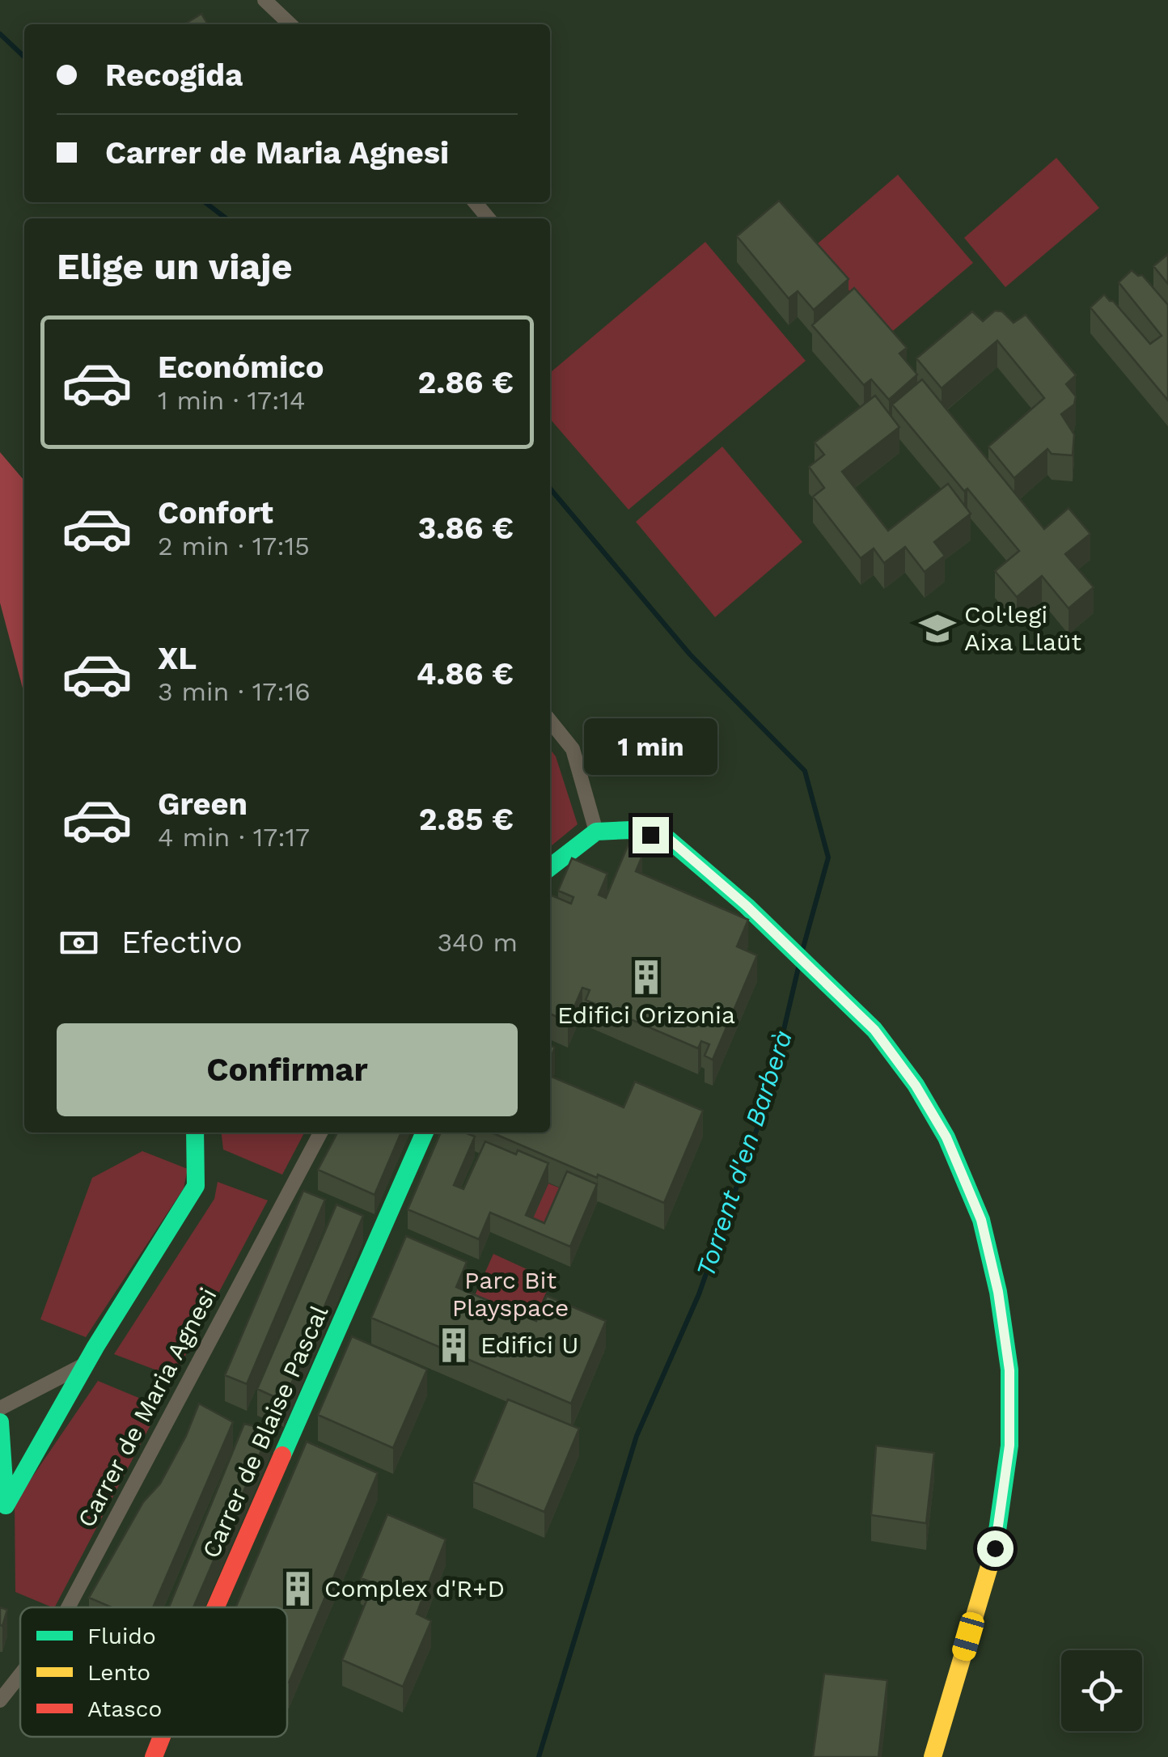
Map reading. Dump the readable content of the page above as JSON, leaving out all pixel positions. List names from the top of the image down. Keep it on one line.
{"streets":{"street":["Carrer de Maria Agnesi","Carrer de Blaise Pascal"]},"water":["Torrent d'en Barberà"],"parks":["Parc Bit Playspace"],"places":{"school or university":["Col·legi Aixa Llaüt"],"building":["Edifici Orizonia","Edifici U","Complex d'R+D"]},"legend":["Fluido","Lento","Atasco"],"page":{"banner":["Recogida","Carrer de Maria Agnesi"],"heading":"Elige un viaje","list":[{"name":"Económico","note":"1 min · 17:14","value":"2.86 €"},{"name":"Confort","note":"2 min · 17:15","value":"3.86 €"},{"name":"XL","note":"3 min · 17:16","value":"4.86 €"},{"name":"Green","note":"4 min · 17:17","value":"2.85 €"}],"bubble":"1 min","pay":["Efectivo","340 m"],"buttons":"Confirmar"}}
